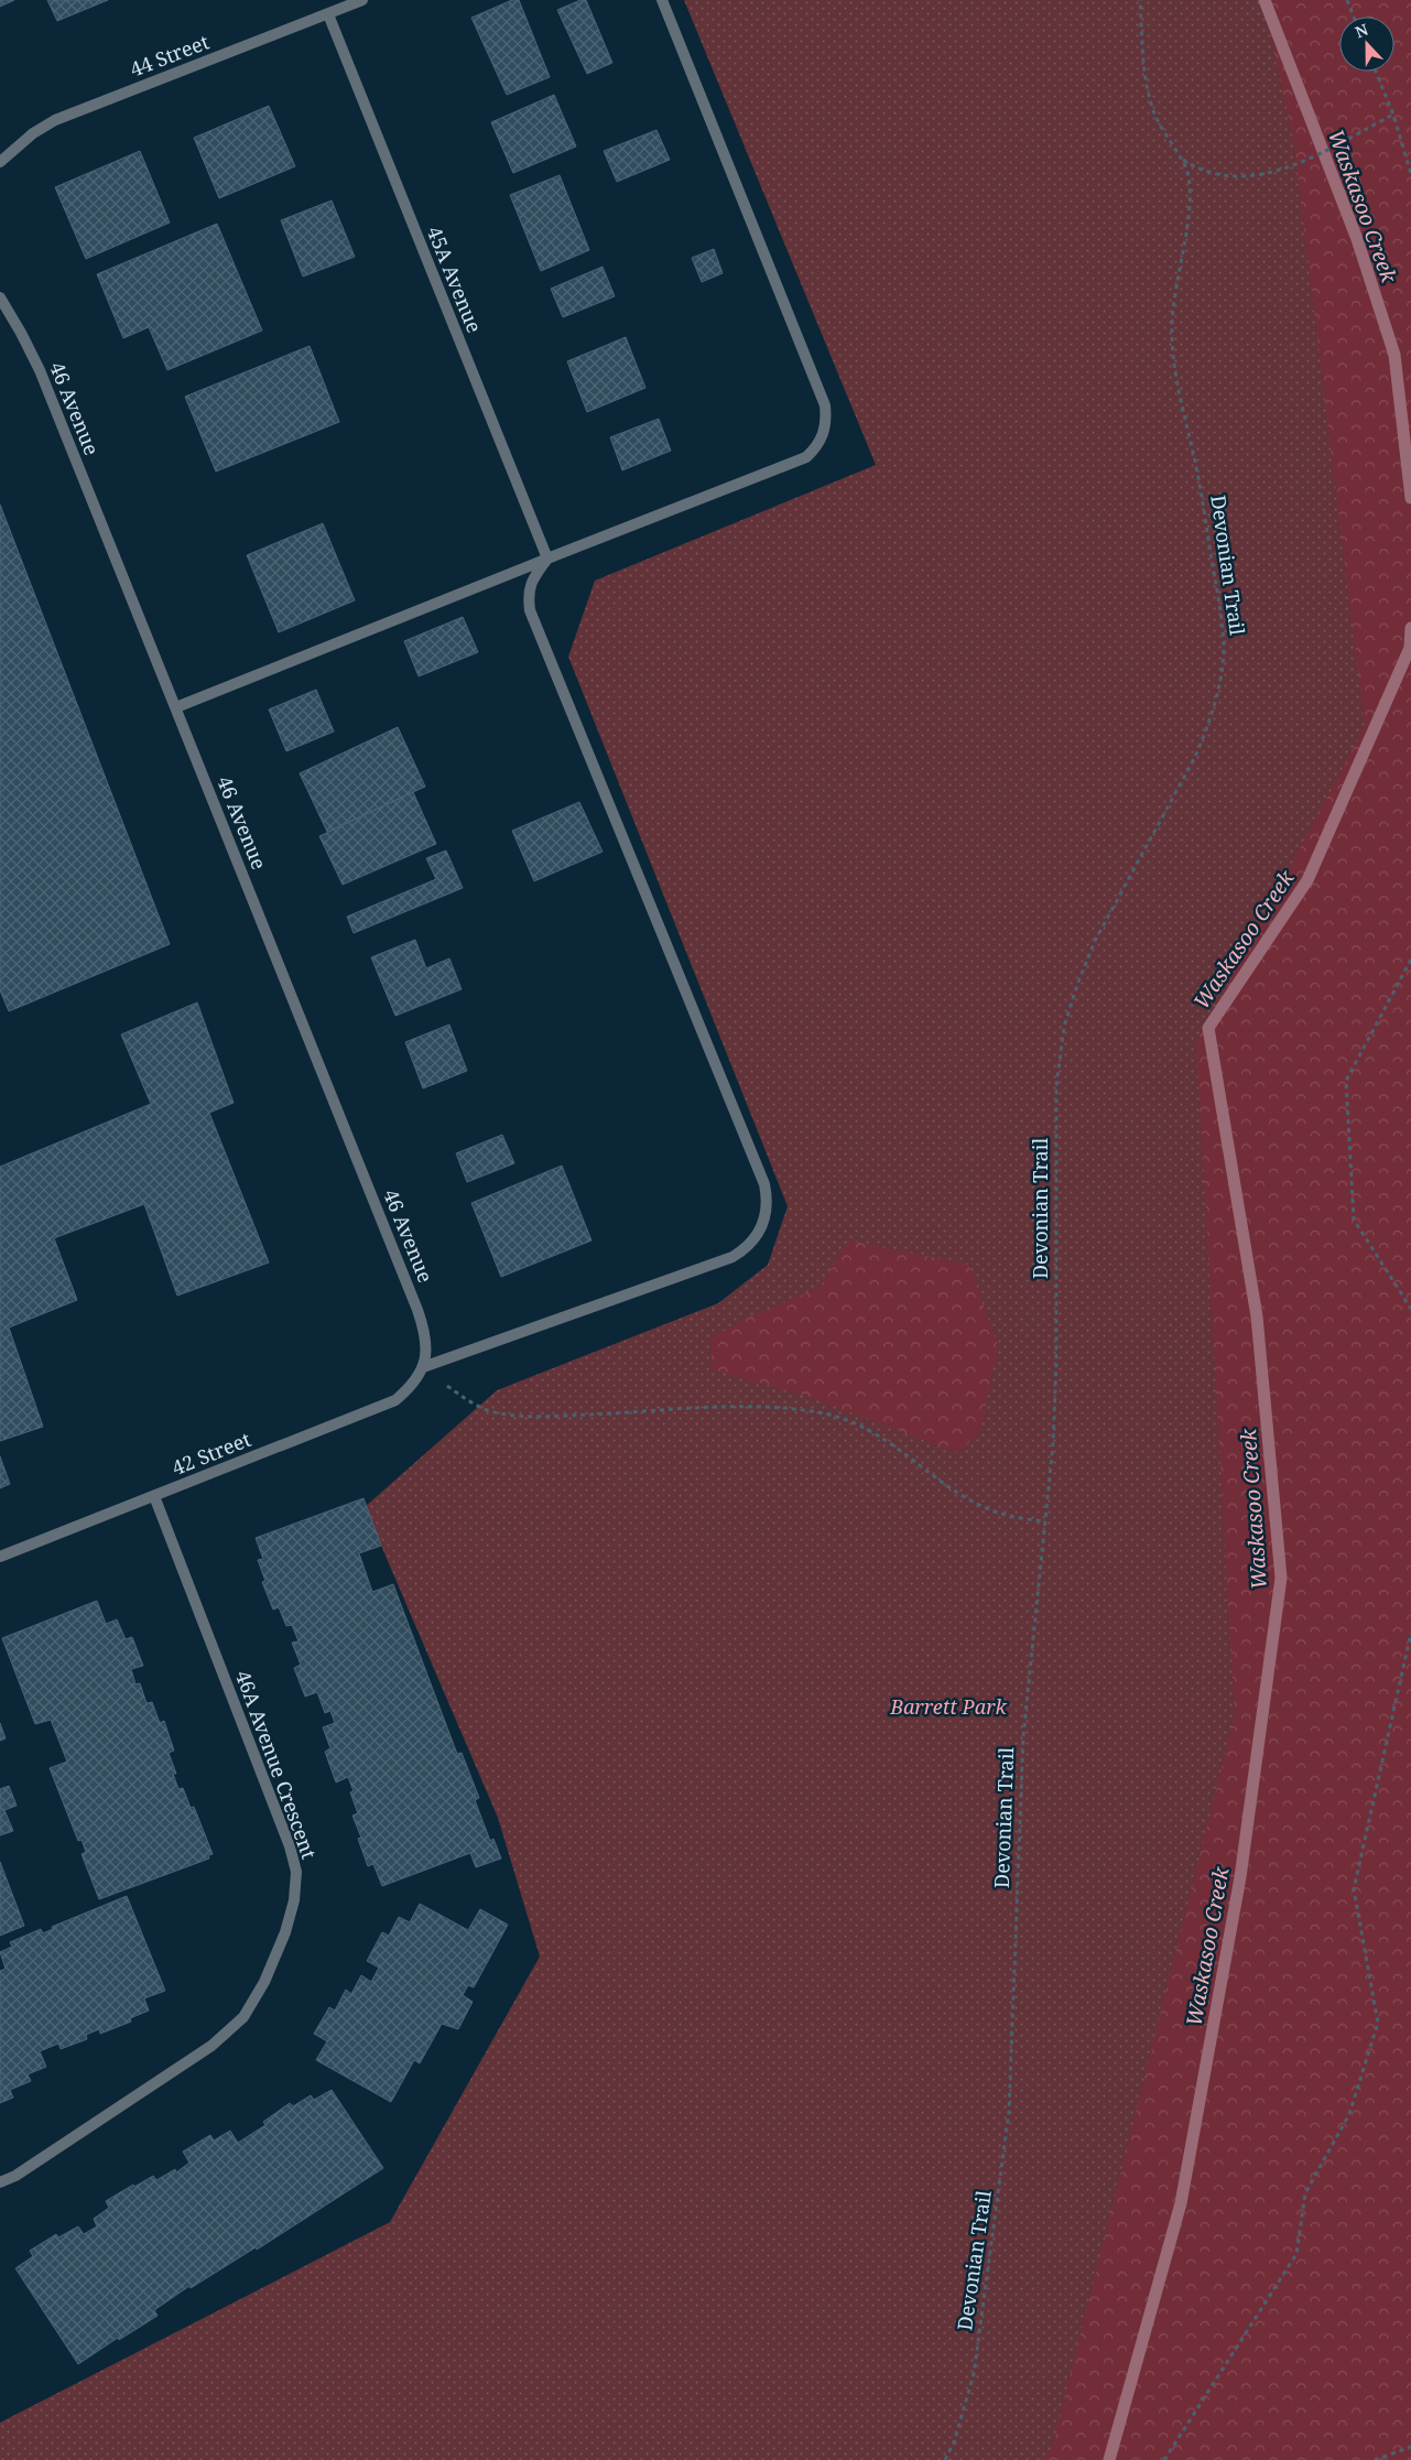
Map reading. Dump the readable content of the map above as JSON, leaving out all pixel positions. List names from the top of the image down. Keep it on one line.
{"streets":{"street":["44 Street","45A Avenue","46 Avenue","42 Street","46A Avenue Crescent"],"path":["Devonian Trail"]},"crossings":[["44 Street","45A Avenue"],["46 Avenue","42 Street"],["42 Street","46A Avenue Crescent"]],"water":["Waskasoo Creek"],"parks":["Barrett Park"],"north":"top"}
